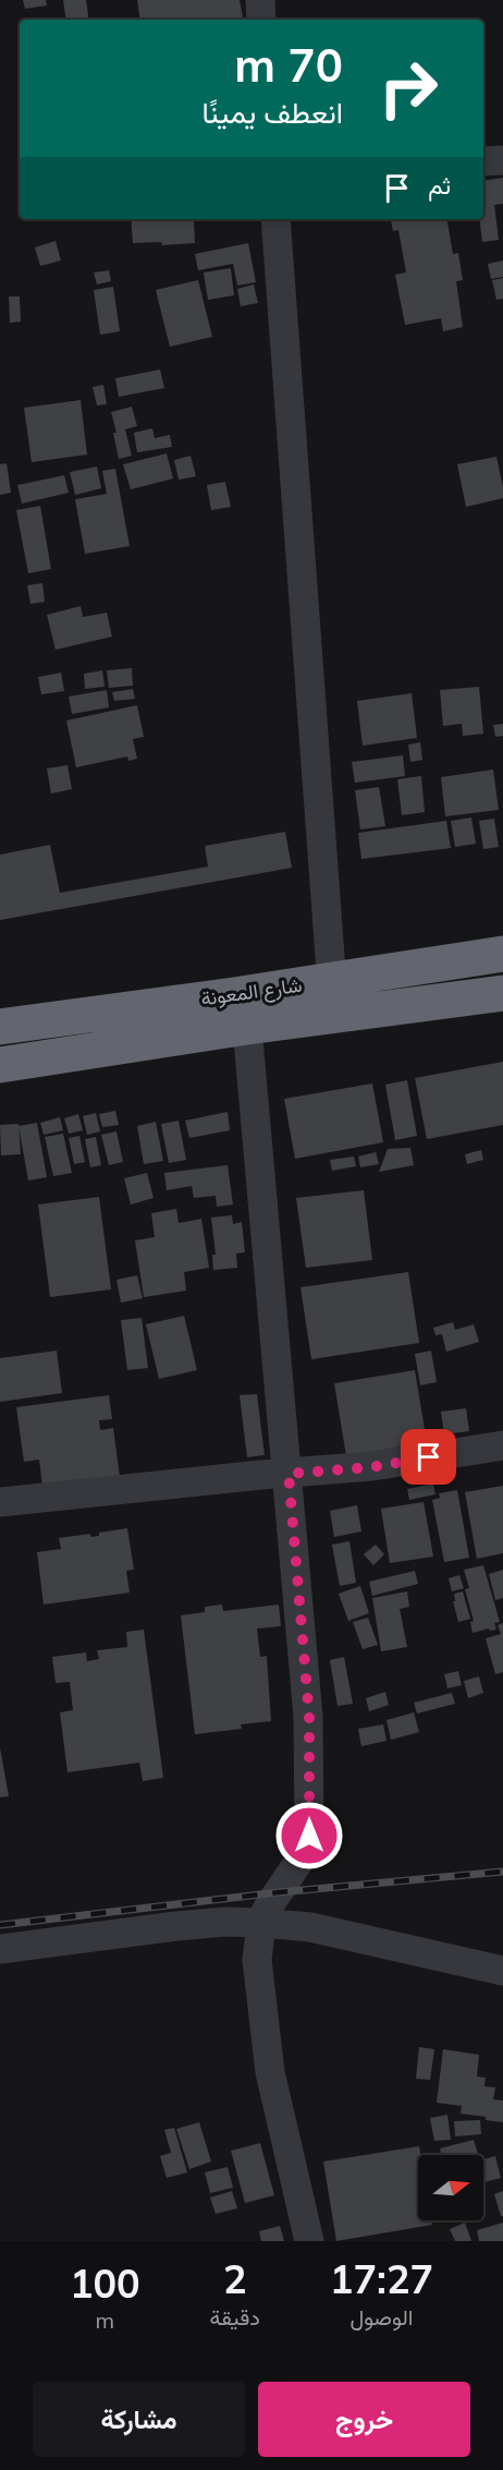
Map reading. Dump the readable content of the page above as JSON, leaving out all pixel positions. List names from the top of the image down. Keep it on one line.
{"streets":{"highway":["شارع المعونة"]},"north":"right","page":{"turn":["70 m","انعطف يمينًا"],"then":"ثم","eta":["17:27","الوصول","2","دقيقة","100","m"],"buttons":["خروج","مشاركة"]}}
